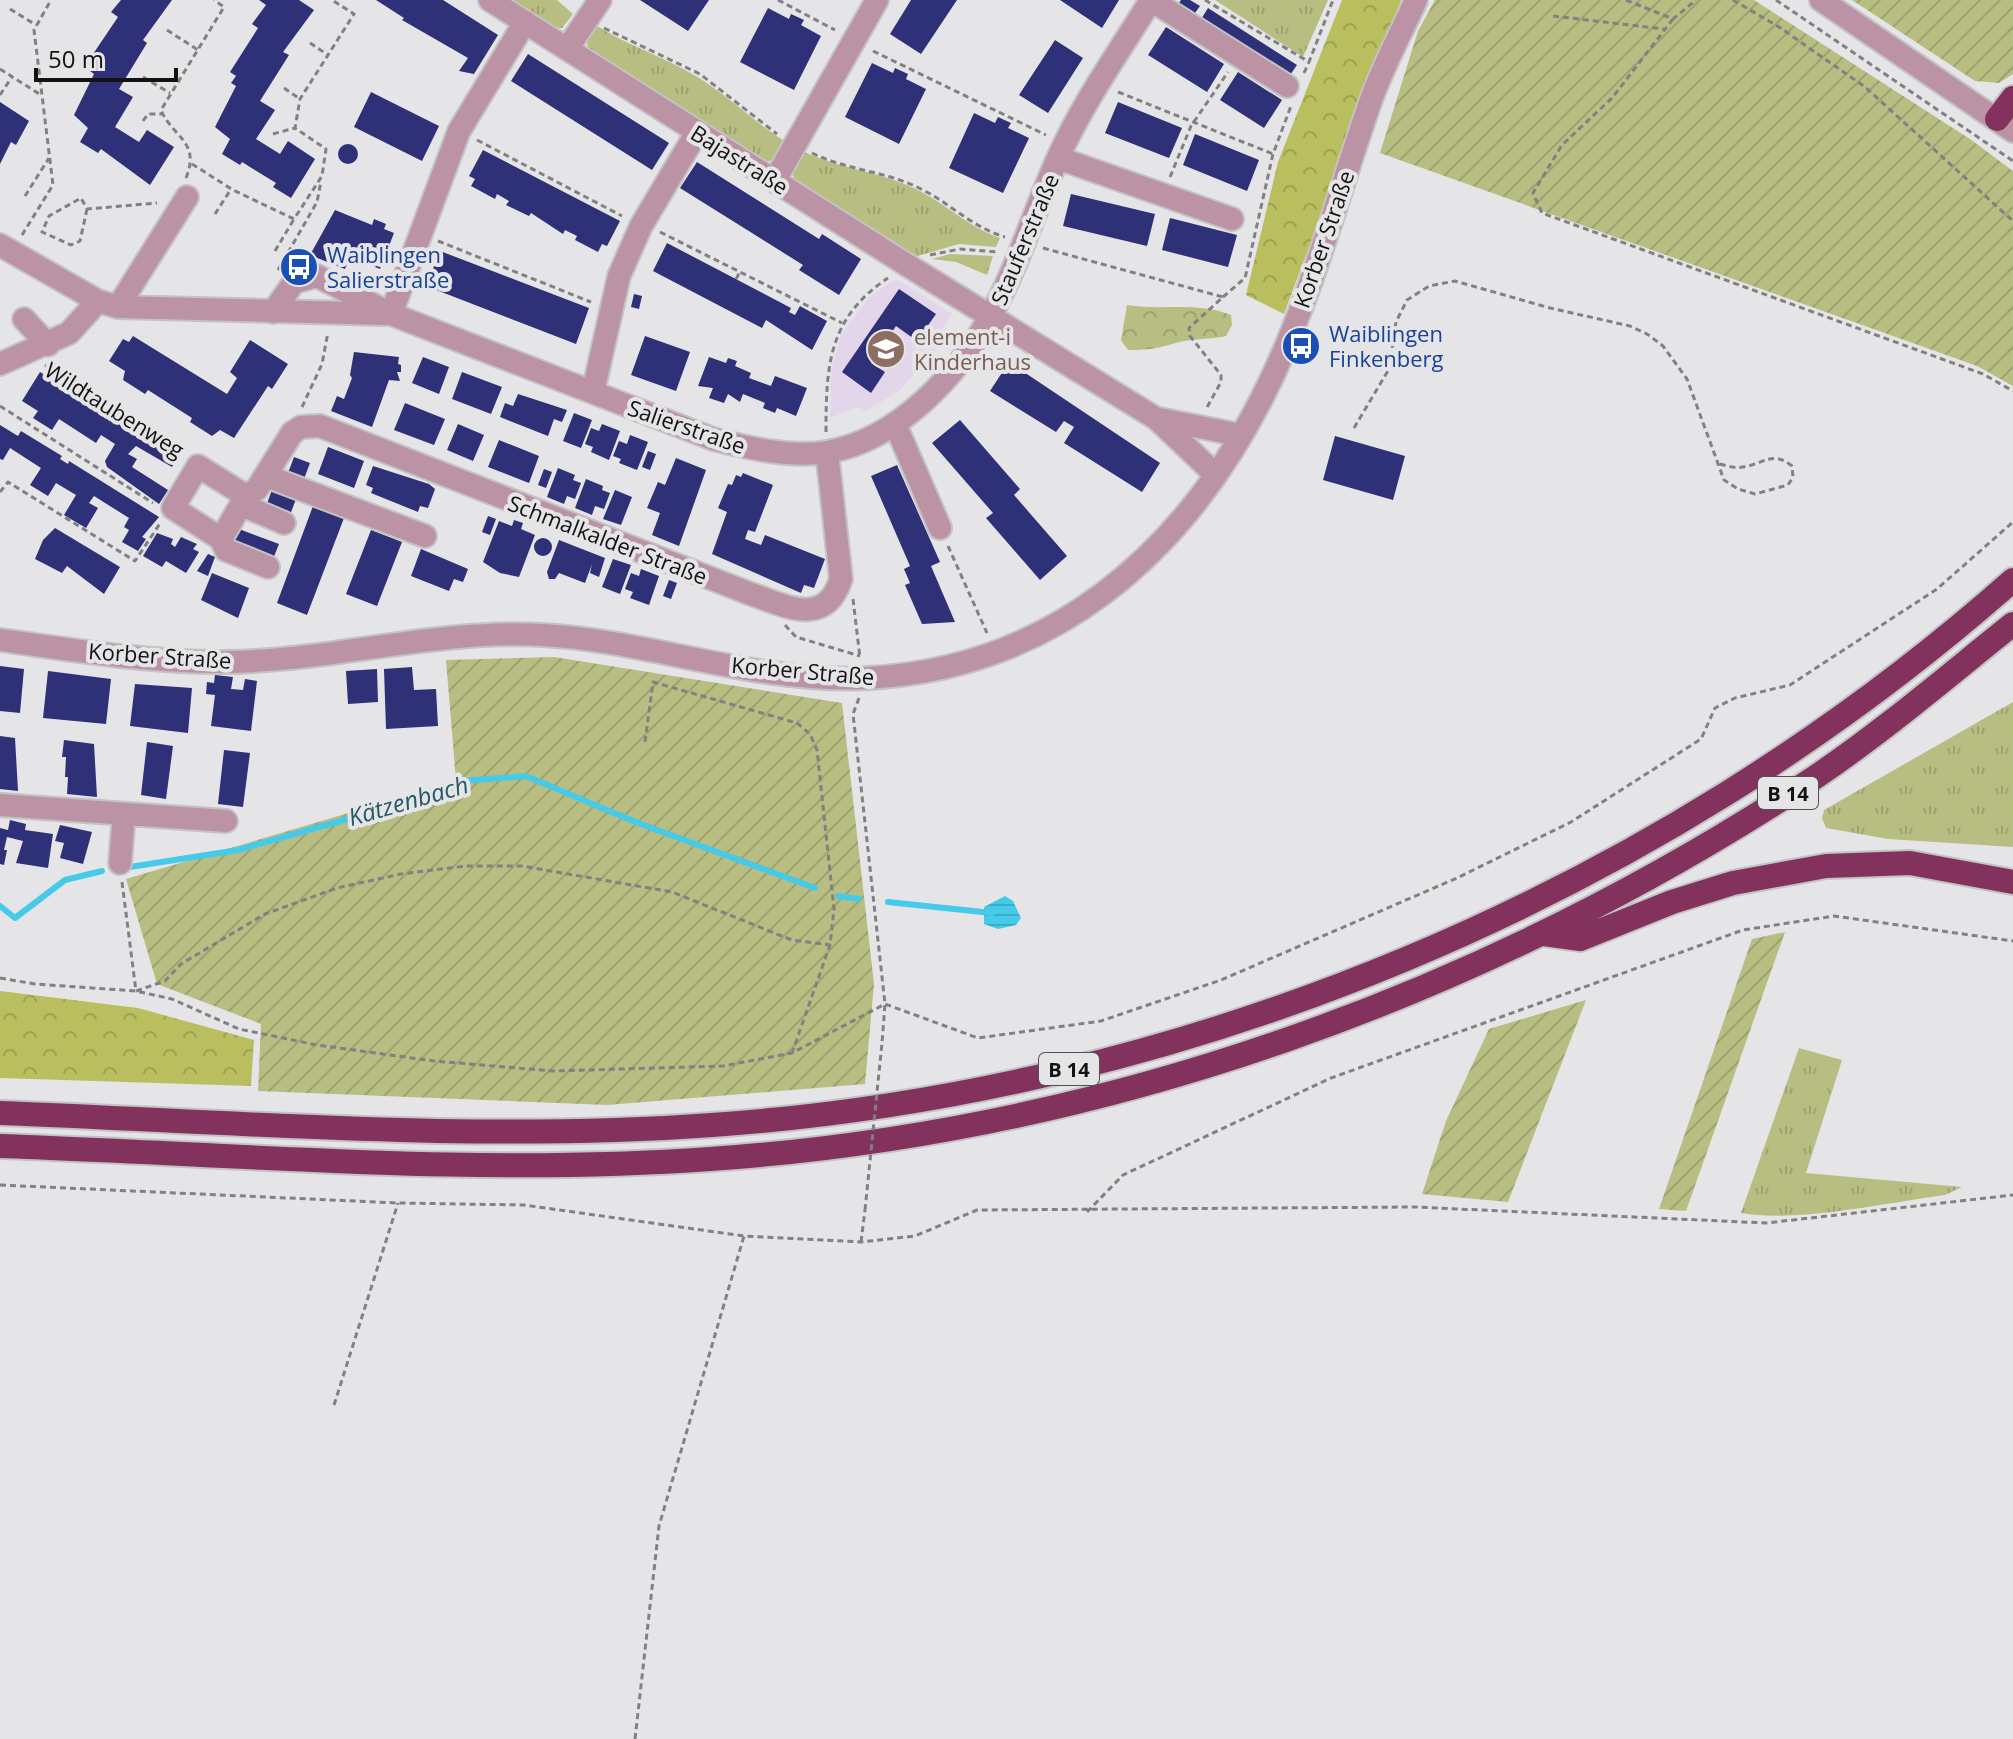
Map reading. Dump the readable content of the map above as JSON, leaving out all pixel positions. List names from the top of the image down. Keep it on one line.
{"streets":{"highway":["B 14"],"street":["Bajastraße","Stauferstraße","Korber Straße","Wildtaubenweg","Salierstraße","Schmalkalder Straße"]},"crossings":[["Bajastraße","Stauferstraße"],["Bajastraße","Salierstraße"],["Stauferstraße","Korber Straße"],["Stauferstraße","Salierstraße"],["Wildtaubenweg","Salierstraße"],["Salierstraße","Schmalkalder Straße"]],"water":["Kätzenbach"],"places":{"bus stop":["Waiblingen Salierstraße","Waiblingen Finkenberg"],"school or university":["element-i Kinderhaus"]},"scale_bar":"50 m"}
